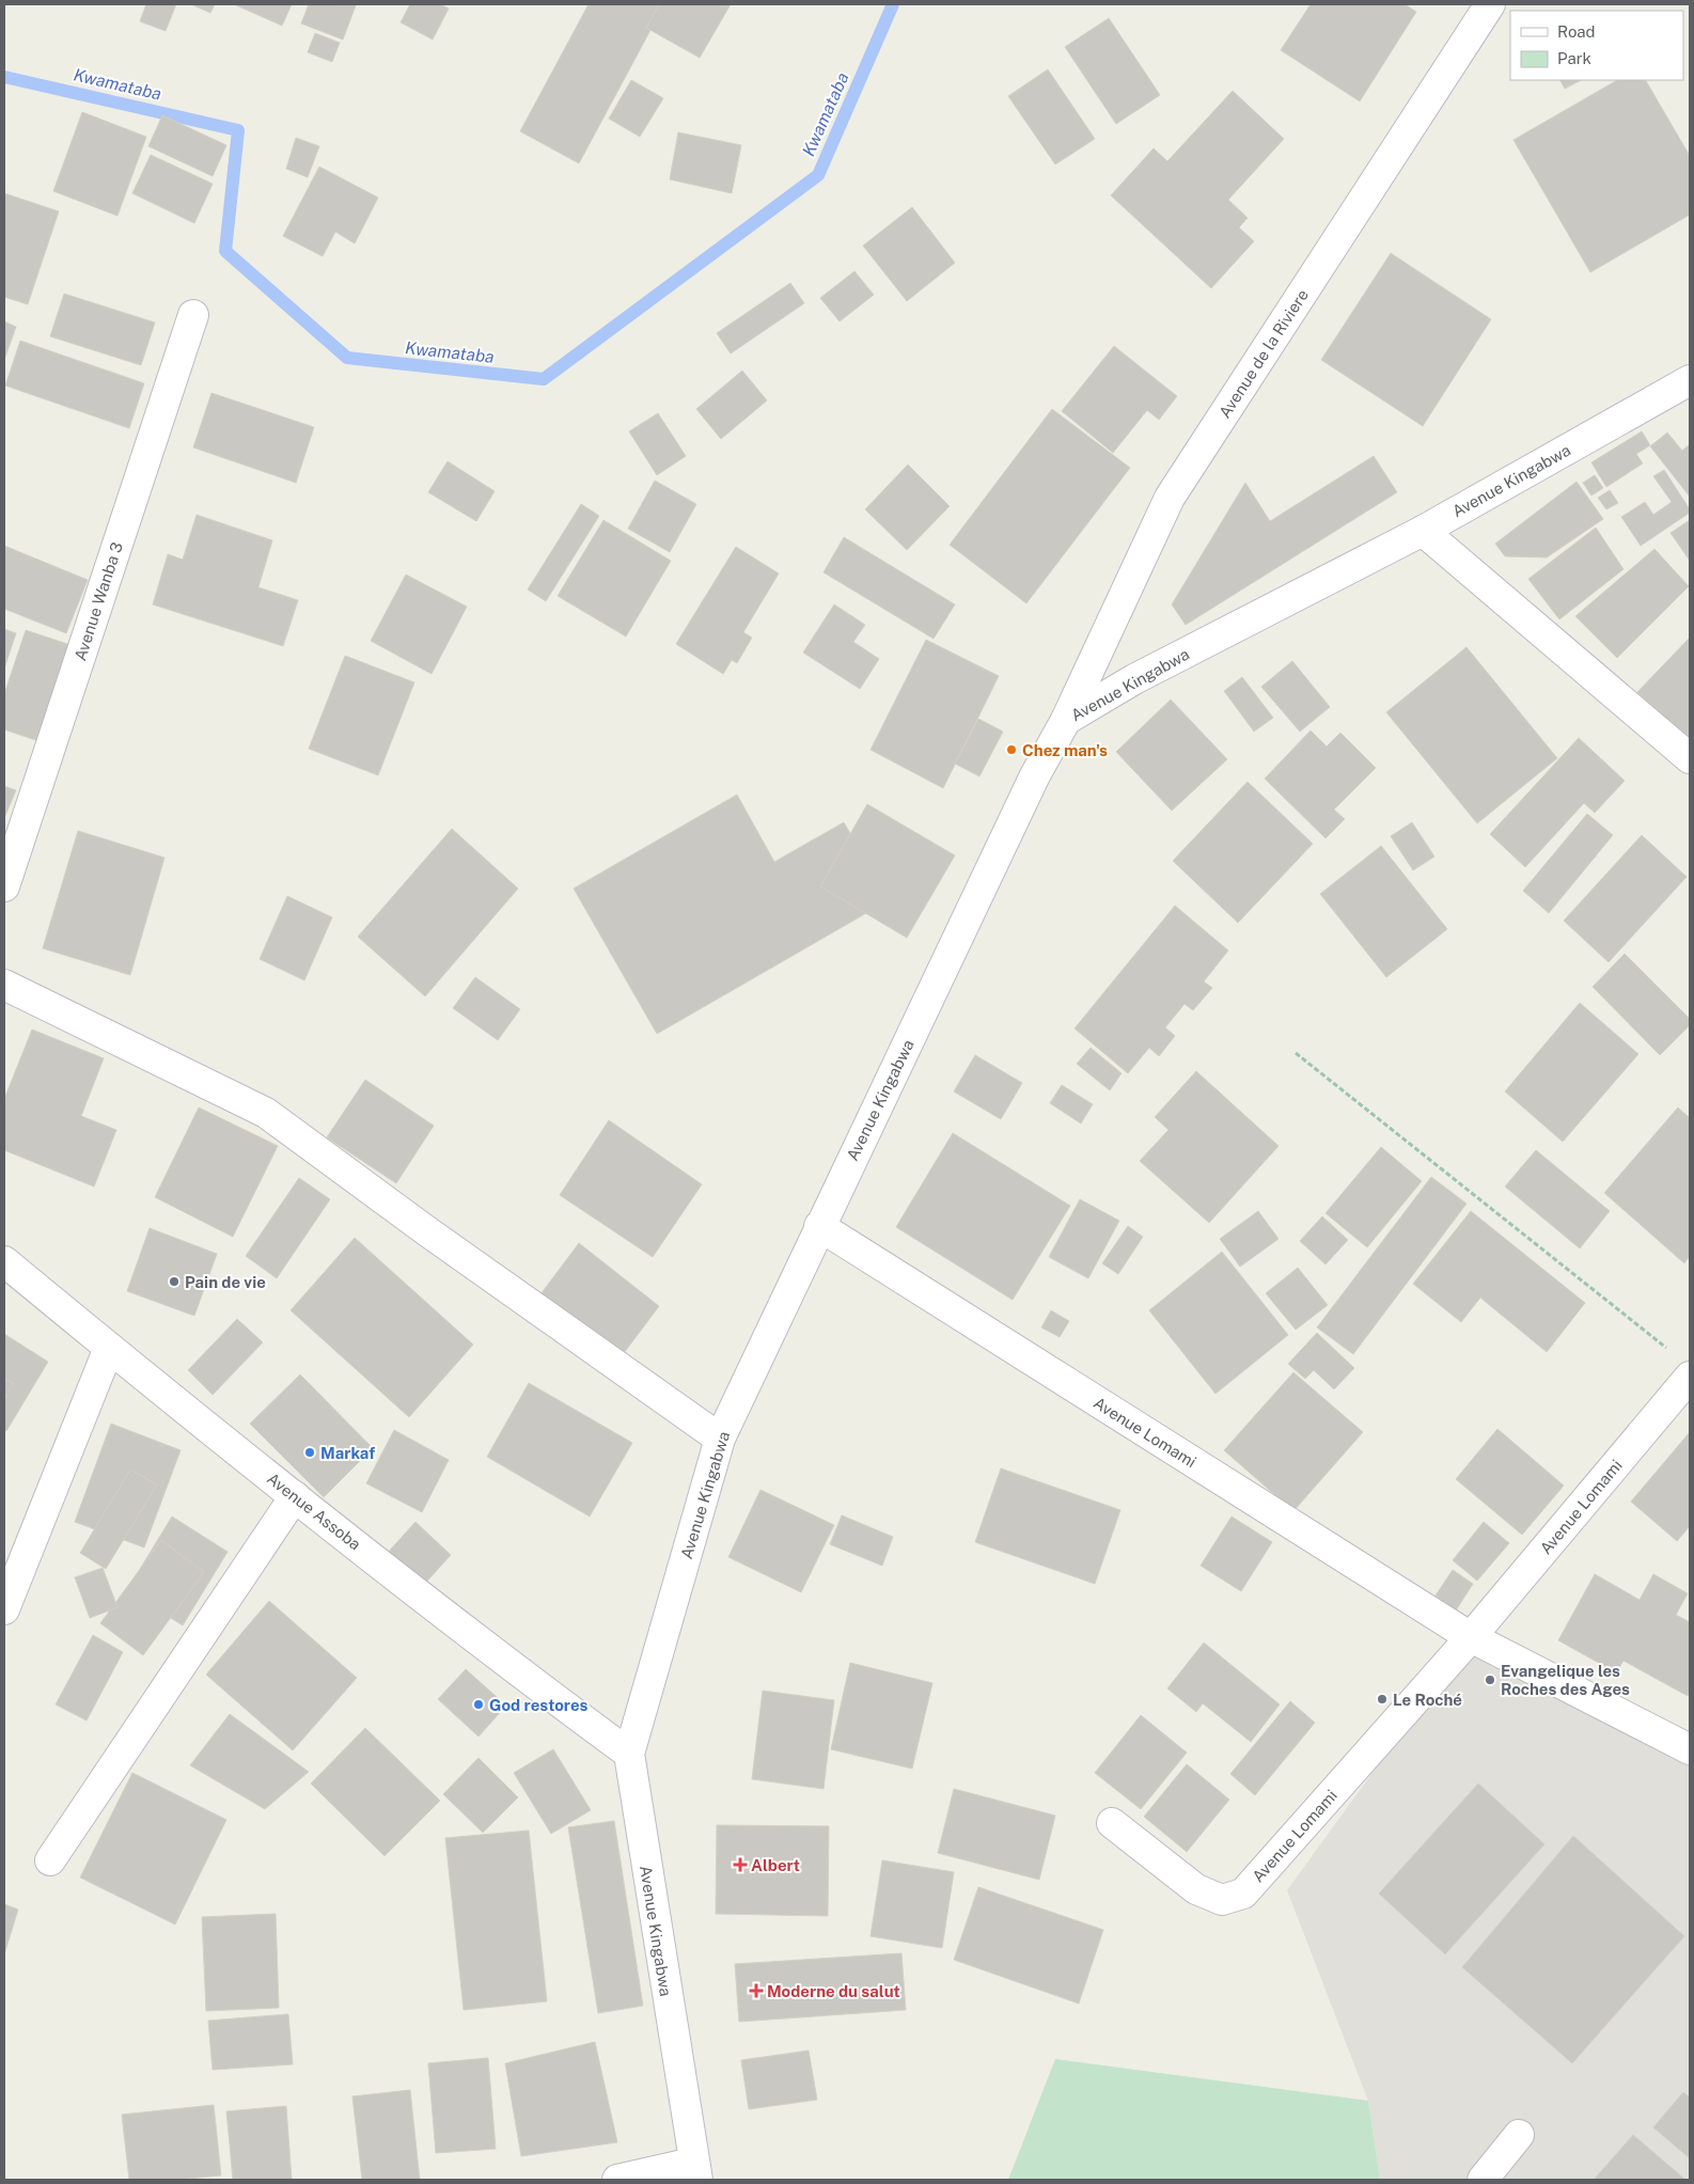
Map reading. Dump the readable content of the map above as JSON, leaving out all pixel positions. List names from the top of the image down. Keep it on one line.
{"streets":{"street":["Avenue de la Riviere","Avenue Kingabwa","Avenue Wanba 3","Avenue Lomami","Avenue Assoba"]},"crossings":[["Avenue de la Riviere","Avenue Kingabwa"],["Avenue Kingabwa","Avenue Lomami"],["Avenue Kingabwa","Avenue Assoba"]],"water":["Kwamataba"],"places":{"other":["Chez man's","Pain de vie","Markaf","Evangelique les Roches des Ages","Le Roché","God restores"],"health":["Albert","Moderne du salut"]},"legend":["Road","Park"]}
